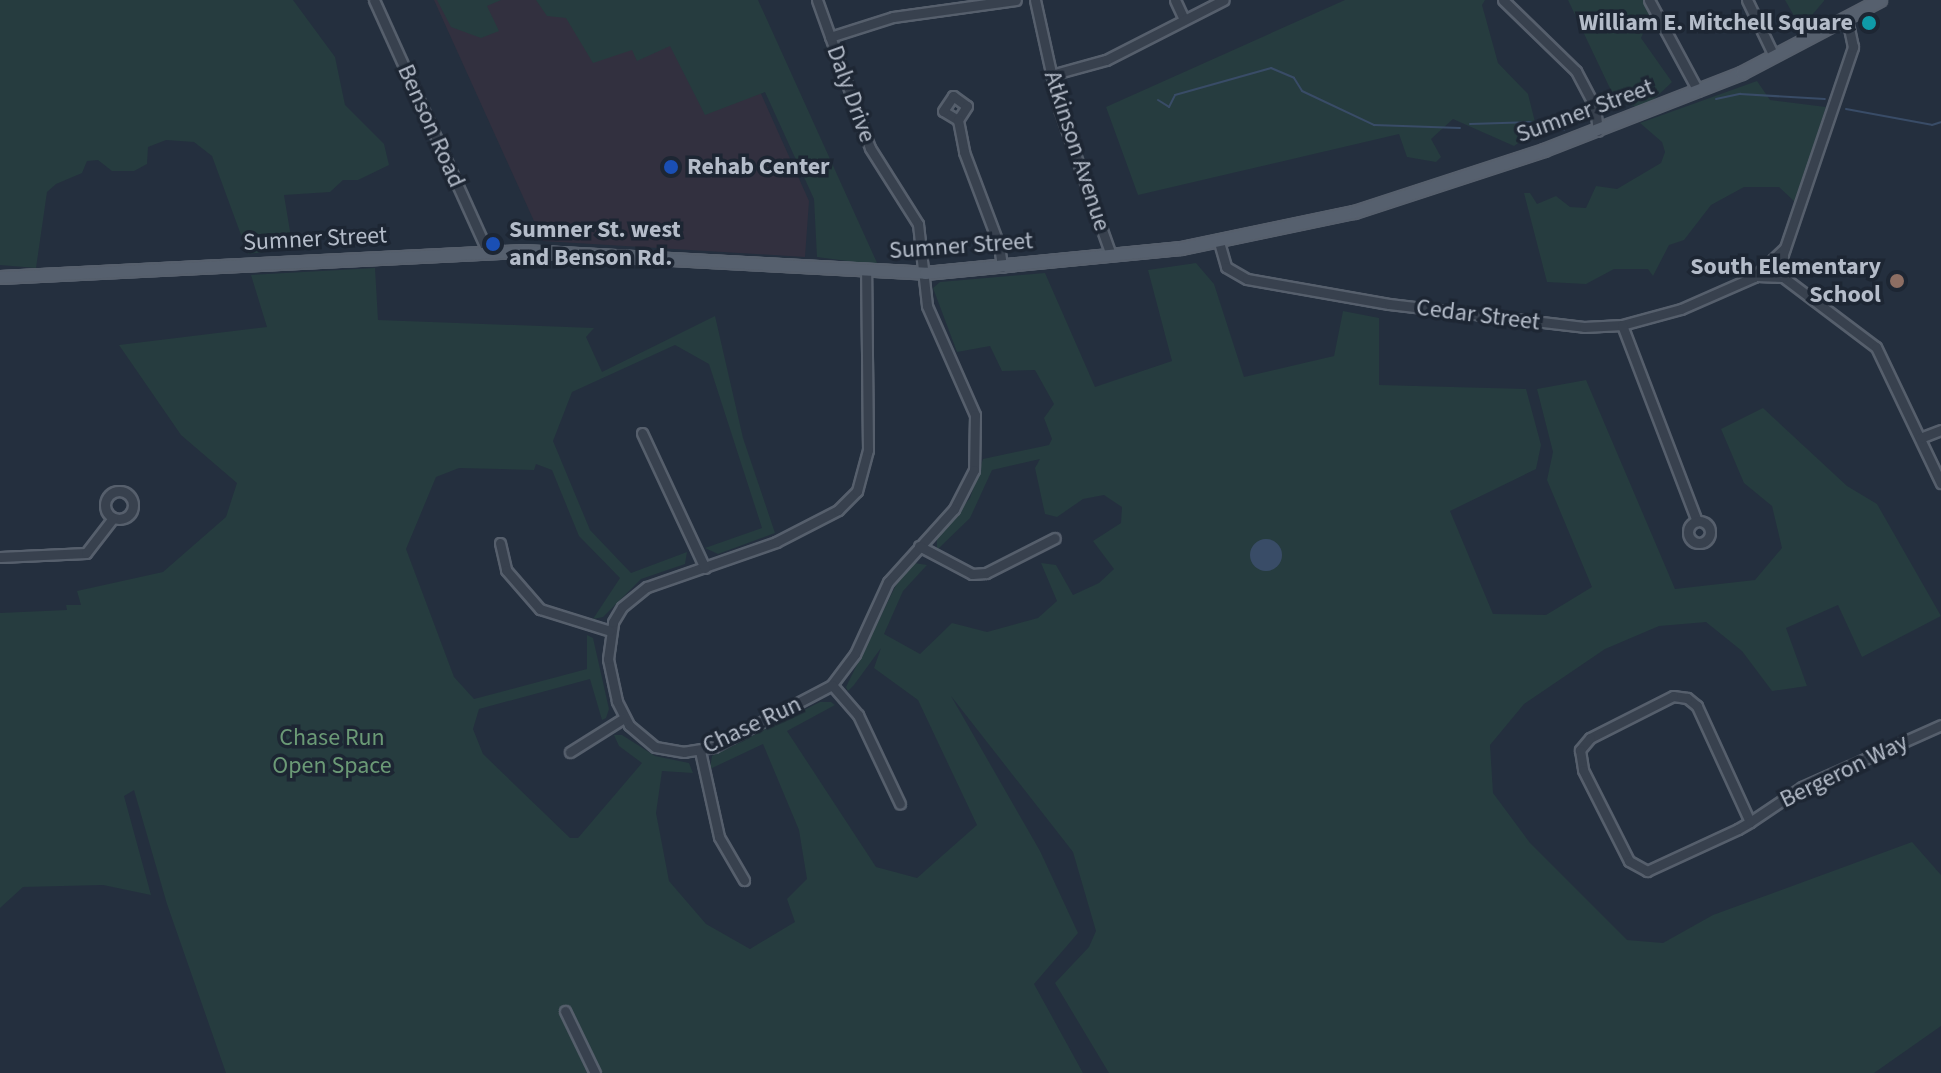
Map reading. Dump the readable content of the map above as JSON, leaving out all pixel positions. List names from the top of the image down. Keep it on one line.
{"streets":{"main road":["Sumner Street"],"street":["Daly Drive","Benson Road","Atkinson Avenue","Cedar Street","Chase Run","Bergeron Way"]},"crossings":[["Daly Drive","Sumner Street"],["Daly Drive","Chase Run"],["Sumner Street","Benson Road"],["Sumner Street","Atkinson Avenue"],["Sumner Street","Cedar Street"],["Sumner Street","Chase Run"]],"parks":["Chase Run Open Space"],"places":["William E. Mitchell Square","Rehab Center","Sumner St. west and Benson Rd.","South Elementary School"]}
